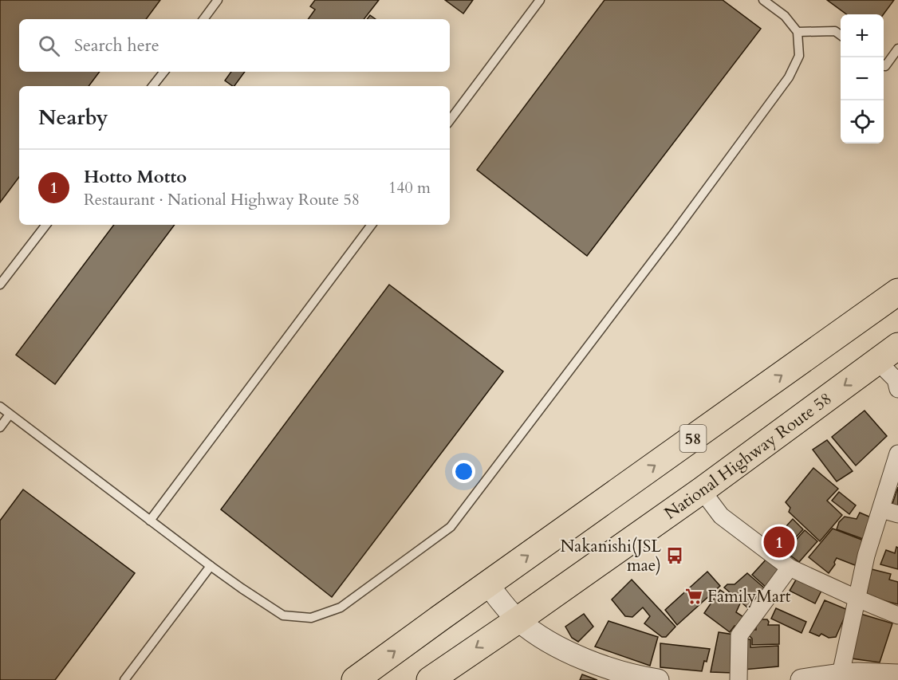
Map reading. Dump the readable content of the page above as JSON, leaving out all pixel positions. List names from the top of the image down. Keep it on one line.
{"streets":{"highway":["58","National Highway Route 58"]},"places":{"bus stop":["Nakanishi(JSL mae)"],"supermarket":["FamilyMart"]},"page":{"map_buttons":["+","−"],"search":"Search here","heading":"Nearby","list":[{"mark":"1","name":"Hotto Motto","note":"Restaurant · National Highway Route 58","value":"140 m"}],"pins":"1"}}
